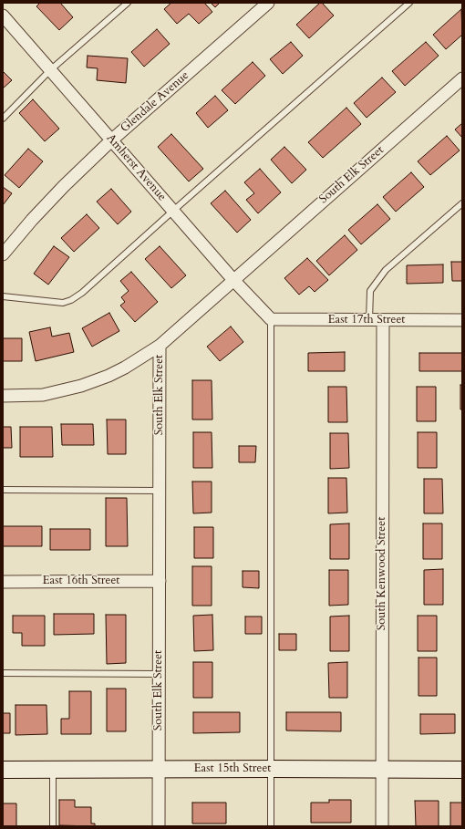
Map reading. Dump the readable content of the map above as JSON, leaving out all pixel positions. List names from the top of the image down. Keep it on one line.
{"streets":{"main road":["East 15th Street"],"street":["Glendale Avenue","Amherst Avenue","South Elk Street","East 17th Street","South Kenwood Street","East 16th Street"]},"crossings":[["Glendale Avenue","Amherst Avenue"],["Amherst Avenue","South Elk Street"],["Amherst Avenue","East 17th Street"],["South Elk Street","East 16th Street"],["South Elk Street","East 15th Street"],["East 17th Street","South Kenwood Street"],["South Kenwood Street","East 15th Street"]]}
